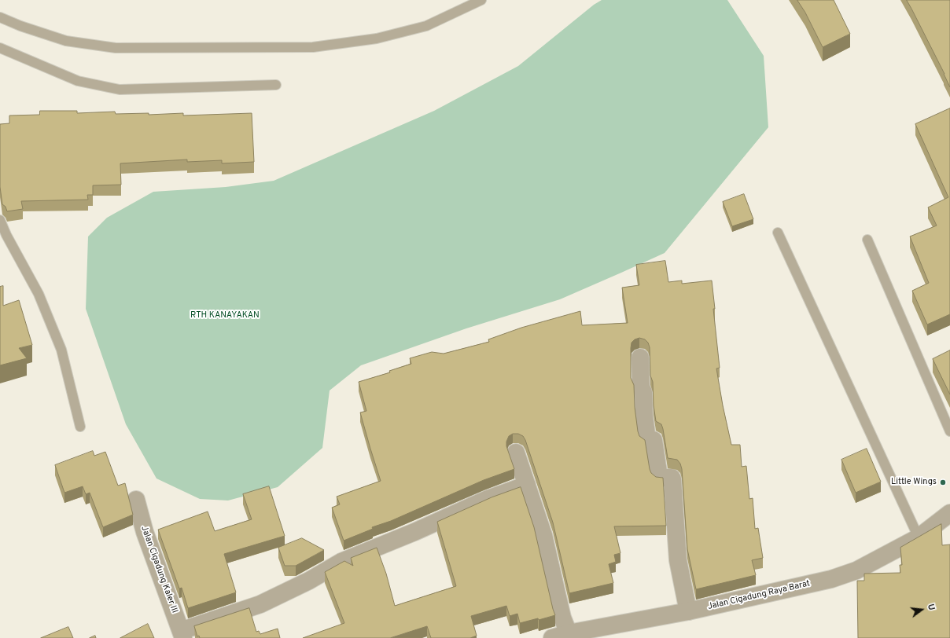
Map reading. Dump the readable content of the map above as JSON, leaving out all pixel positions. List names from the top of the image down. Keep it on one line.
{"streets":{"street":["Jalan Cigadung Kaler III","Jalan Cigadung Raya Barat"]},"parks":["RTH KANAYAKAN"],"places":["Little Wings"],"north":"right"}
